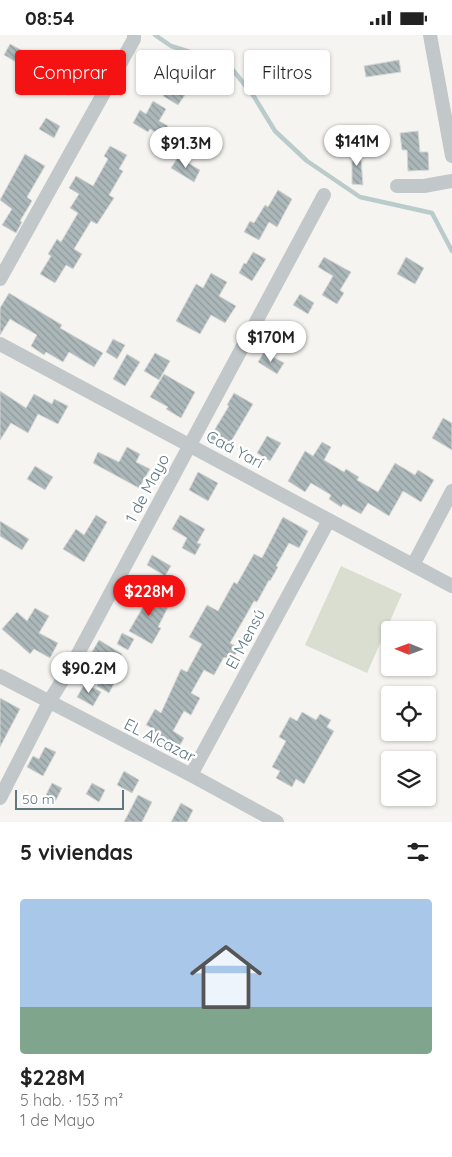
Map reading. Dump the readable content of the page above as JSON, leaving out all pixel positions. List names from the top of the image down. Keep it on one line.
{"streets":{"street":["Caá Yarí","1 de Mayo","El Mensú","EL Alcazar"]},"crossings":[["Caá Yarí","1 de Mayo"],["Caá Yarí","El Mensú"],["1 de Mayo","EL Alcazar"],["El Mensú","EL Alcazar"]],"scale_bar":"50 m","north":"left","page":{"status":"08:54","chip":["Comprar","Alquilar","Filtros"],"price":["$141M","$91.3M","$170M","$228M","$90.2M"],"scale":"50 m","heading":"5 viviendas","list":[{"name":"$228M","note":"5 hab. · 153 m² · 1 de Mayo"}]}}
